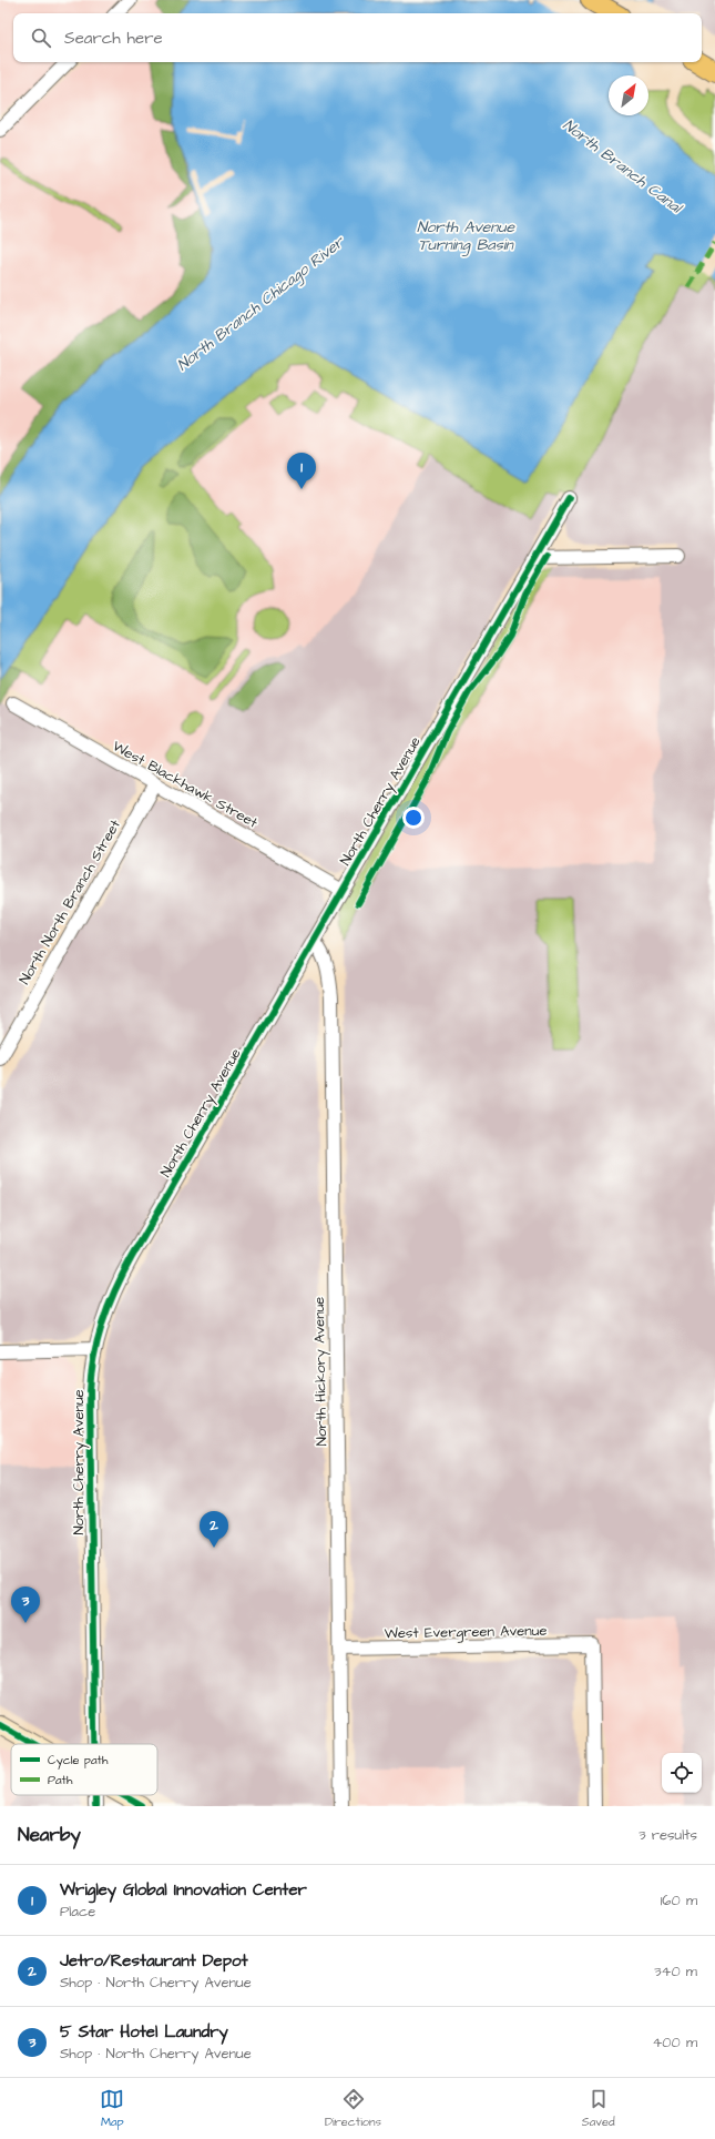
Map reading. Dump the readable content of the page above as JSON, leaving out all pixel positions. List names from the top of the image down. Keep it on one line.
{"streets":{"street":["West Blackhawk Street","North Cherry Avenue","North North Branch Street","North Hickory Avenue","West Evergreen Avenue"]},"crossings":[["West Blackhawk Street","North Cherry Avenue"],["West Blackhawk Street","North North Branch Street"],["North Cherry Avenue","North Hickory Avenue"],["North Hickory Avenue","West Evergreen Avenue"]],"water":["North Branch Canal","North Avenue Turning Basin","North Branch Chicago River"],"legend":["Cycle path","Path"],"north":"top right","page":{"search":"Search here","pins":["1","2","3"],"heading":["Nearby","3 results"],"list":[{"mark":"1","name":"Wrigley Global Innovation Center","note":"Place","value":"160 m"},{"mark":"2","name":"Jetro/Restaurant Depot","note":"Shop · North Cherry Avenue","value":"340 m"},{"mark":"3","name":"5 Star Hotel Laundry","note":"Shop · North Cherry Avenue","value":"400 m"}],"nav":["Map","Directions","Saved"]}}
